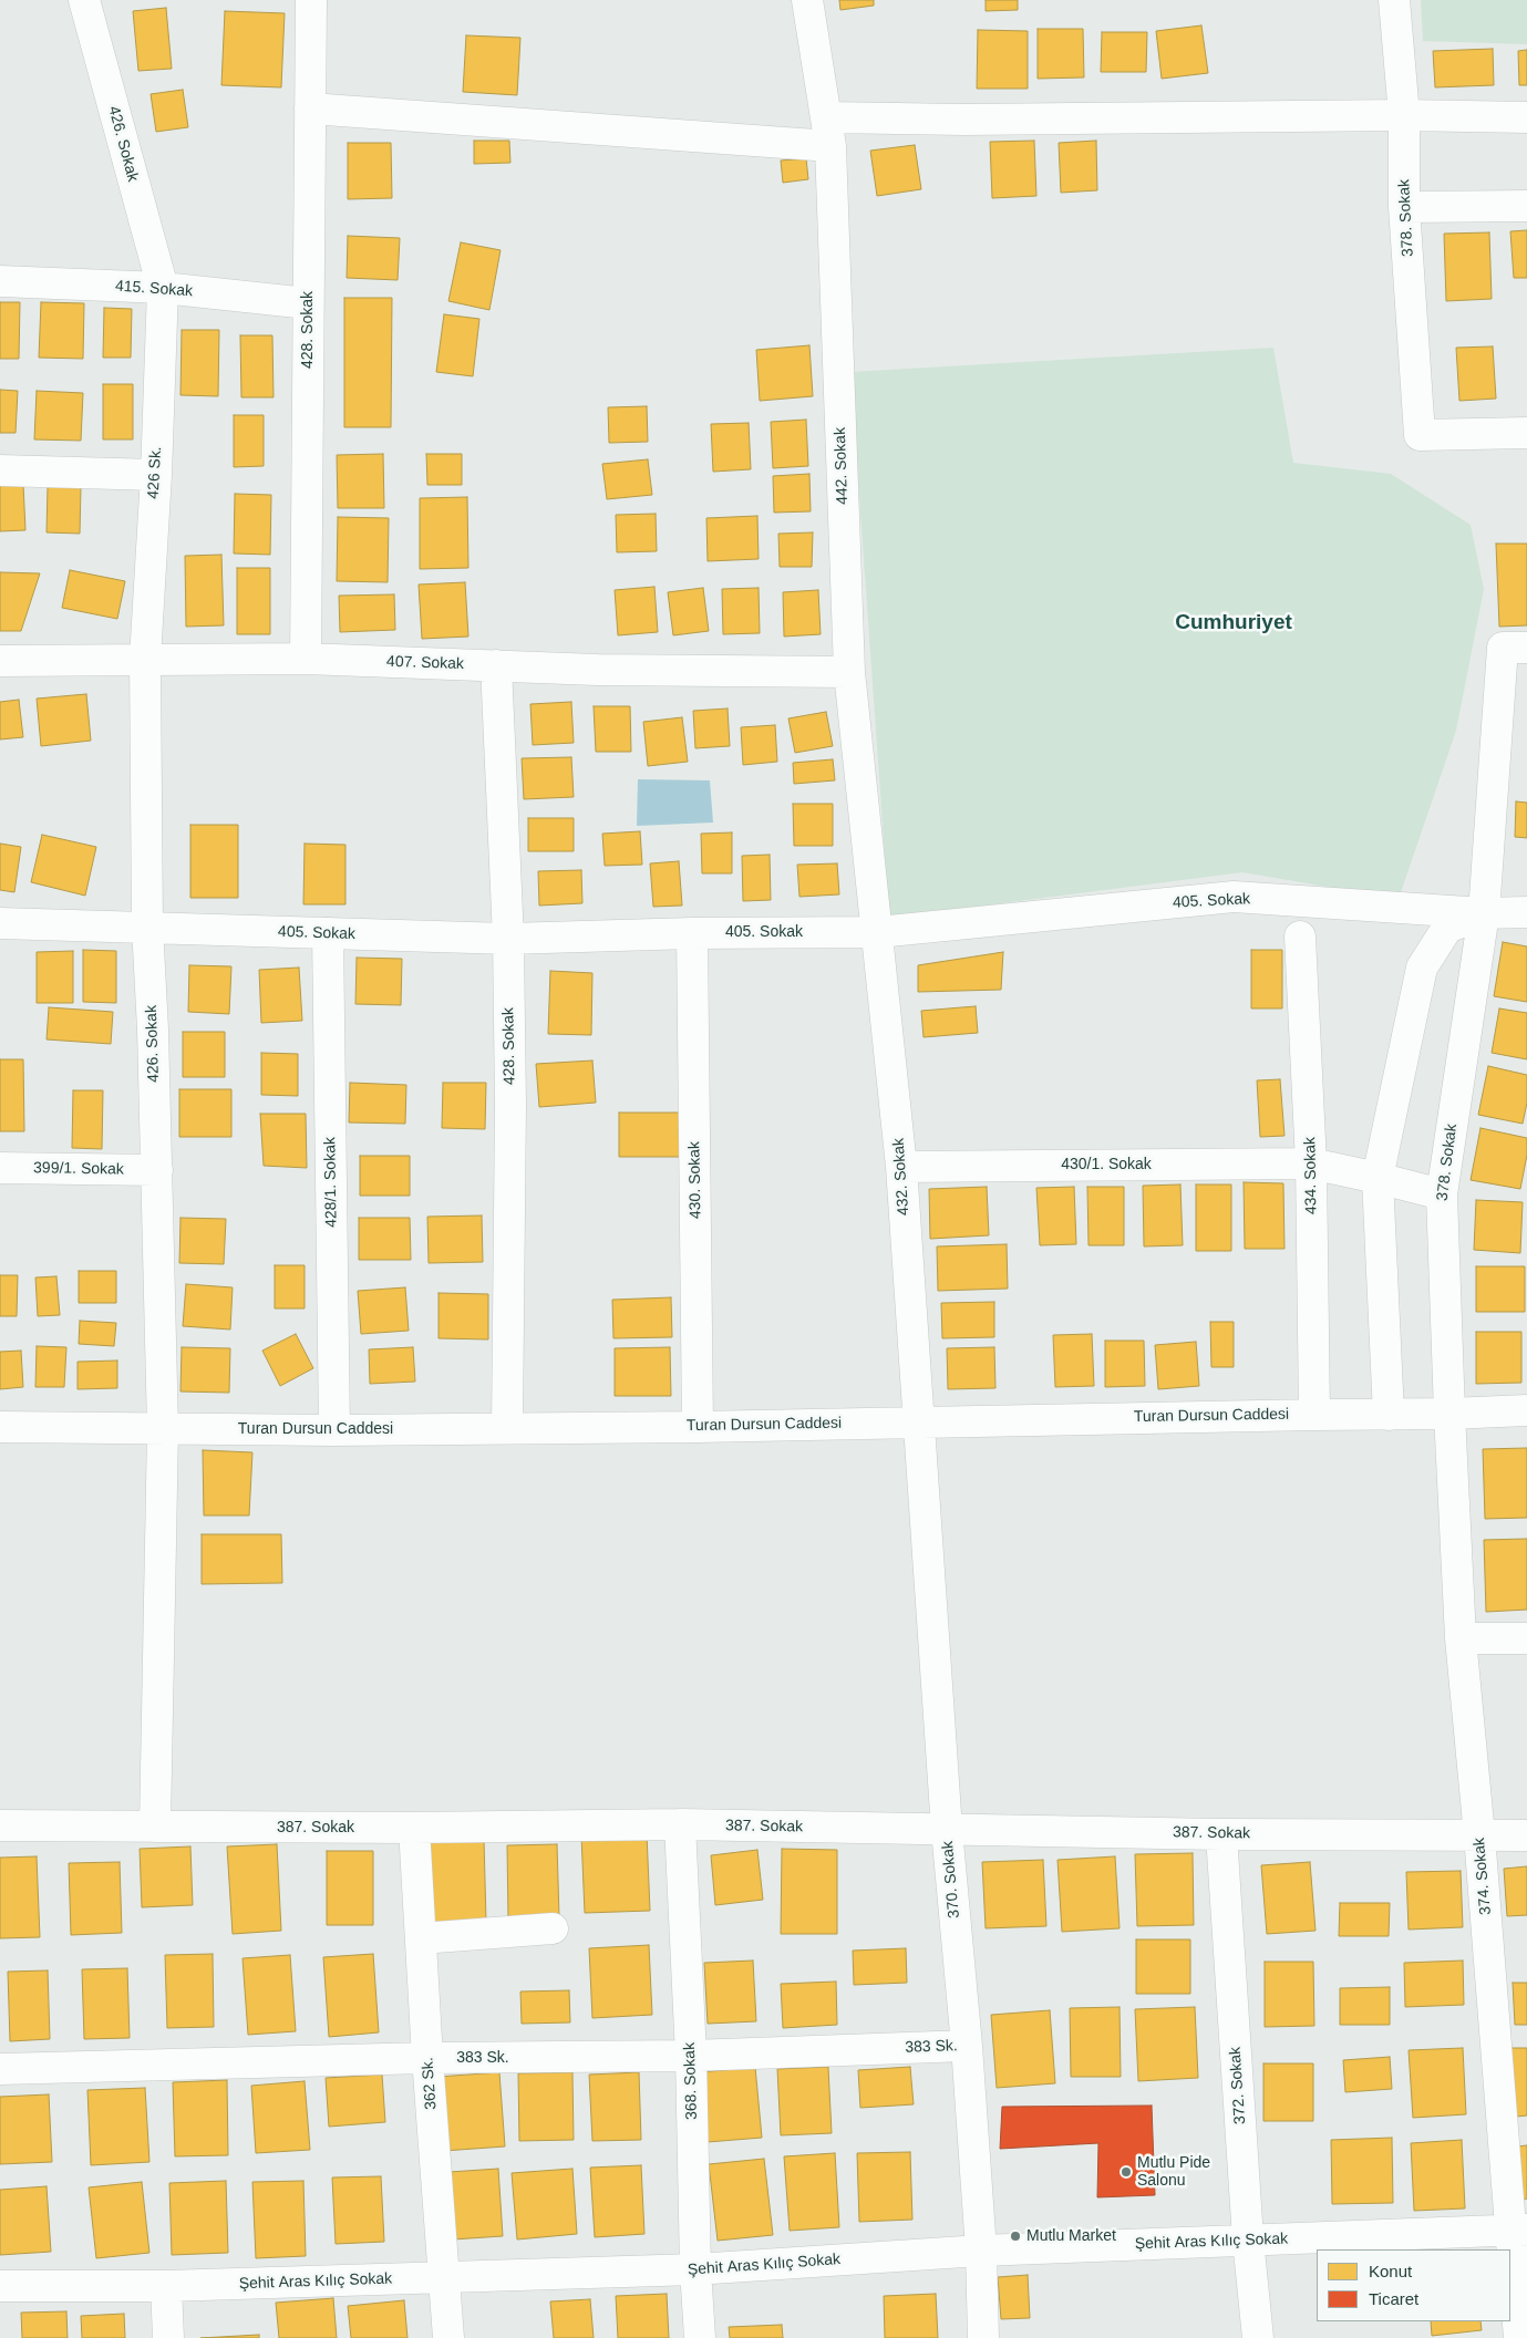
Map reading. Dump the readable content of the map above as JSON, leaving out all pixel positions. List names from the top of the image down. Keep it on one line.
{"streets":{"street":["426. Sokak","378. Sokak","415. Sokak","428. Sokak","442. Sokak","426 Sk.","407. Sokak","405. Sokak","430/1. Sokak","399/1. Sokak","434. Sokak","432. Sokak","430. Sokak","428/1. Sokak","Turan Dursun Caddesi","387. Sokak","374. Sokak","370. Sokak","383 Sk.","368. Sokak","362 Sk.","372. Sokak","Şehit Aras Kılıç Sokak"]},"crossings":[["426. Sokak","415. Sokak"],["426. Sokak","426 Sk."],["426. Sokak","407. Sokak"],["426. Sokak","405. Sokak"],["426. Sokak","399/1. Sokak"],["426. Sokak","Turan Dursun Caddesi"],["426. Sokak","387. Sokak"],["378. Sokak","405. Sokak"],["378. Sokak","430/1. Sokak"],["378. Sokak","Turan Dursun Caddesi"],["378. Sokak","374. Sokak"],["415. Sokak","428. Sokak"],["415. Sokak","426 Sk."],["428. Sokak","407. Sokak"],["428. Sokak","405. Sokak"],["428. Sokak","Turan Dursun Caddesi"],["442. Sokak","407. Sokak"],["442. Sokak","405. Sokak"],["442. Sokak","432. Sokak"],["426 Sk.","407. Sokak"],["405. Sokak","432. Sokak"],["405. Sokak","430. Sokak"],["405. Sokak","428/1. Sokak"],["430/1. Sokak","434. Sokak"],["430/1. Sokak","432. Sokak"],["434. Sokak","Turan Dursun Caddesi"],["432. Sokak","Turan Dursun Caddesi"],["432. Sokak","370. Sokak"],["430. Sokak","Turan Dursun Caddesi"],["428/1. Sokak","Turan Dursun Caddesi"],["Turan Dursun Caddesi","374. Sokak"],["Turan Dursun Caddesi","370. Sokak"],["387. Sokak","374. Sokak"],["387. Sokak","370. Sokak"],["387. Sokak","368. Sokak"],["387. Sokak","362 Sk."],["387. Sokak","372. Sokak"],["374. Sokak","Şehit Aras Kılıç Sokak"],["370. Sokak","383 Sk."],["370. Sokak","Şehit Aras Kılıç Sokak"],["383 Sk.","368. Sokak"],["383 Sk.","362 Sk."],["368. Sokak","Şehit Aras Kılıç Sokak"],["362 Sk.","Şehit Aras Kılıç Sokak"],["372. Sokak","Şehit Aras Kılıç Sokak"]],"districts":["Cumhuriyet"],"places":["Mutlu Pide Salonu","Mutlu Market"],"legend":["Konut","Ticaret"]}
